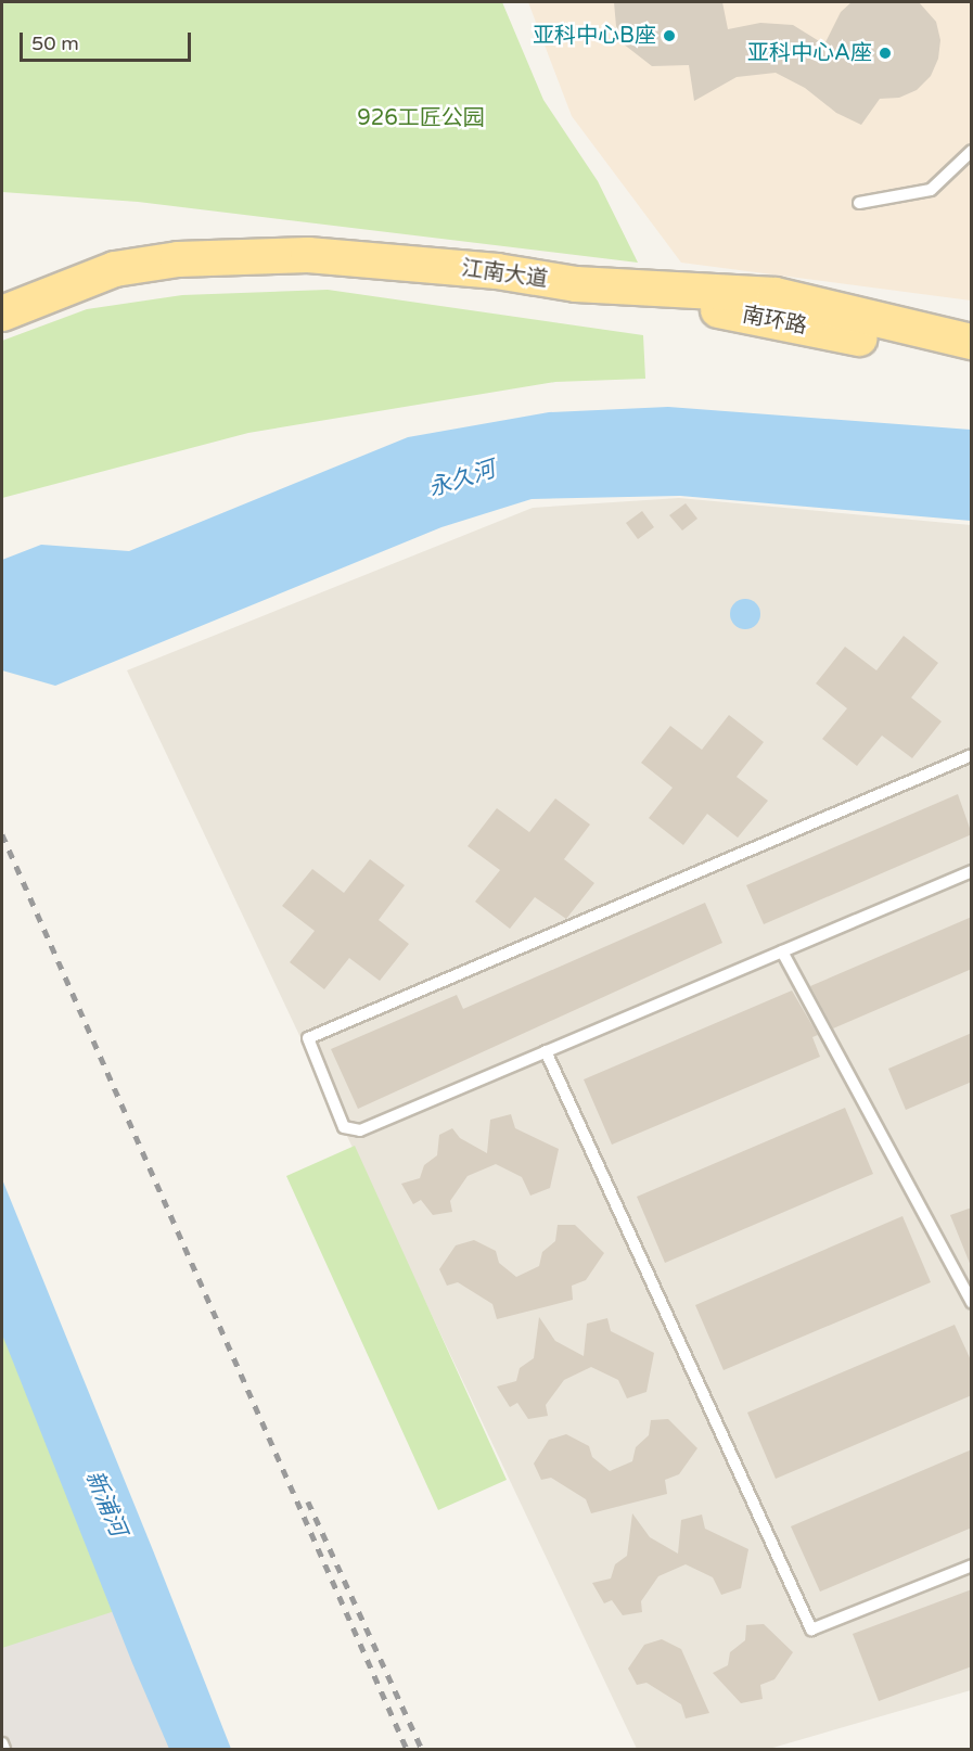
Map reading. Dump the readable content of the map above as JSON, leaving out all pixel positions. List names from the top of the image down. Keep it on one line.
{"streets":{"main road":["江南大道","南环路"]},"crossings":[["江南大道","南环路"]],"water":["永久河","新浦河"],"parks":["926工匠公园"],"places":["亚科中心B座","亚科中心A座"],"scale_bar":"50 m"}
